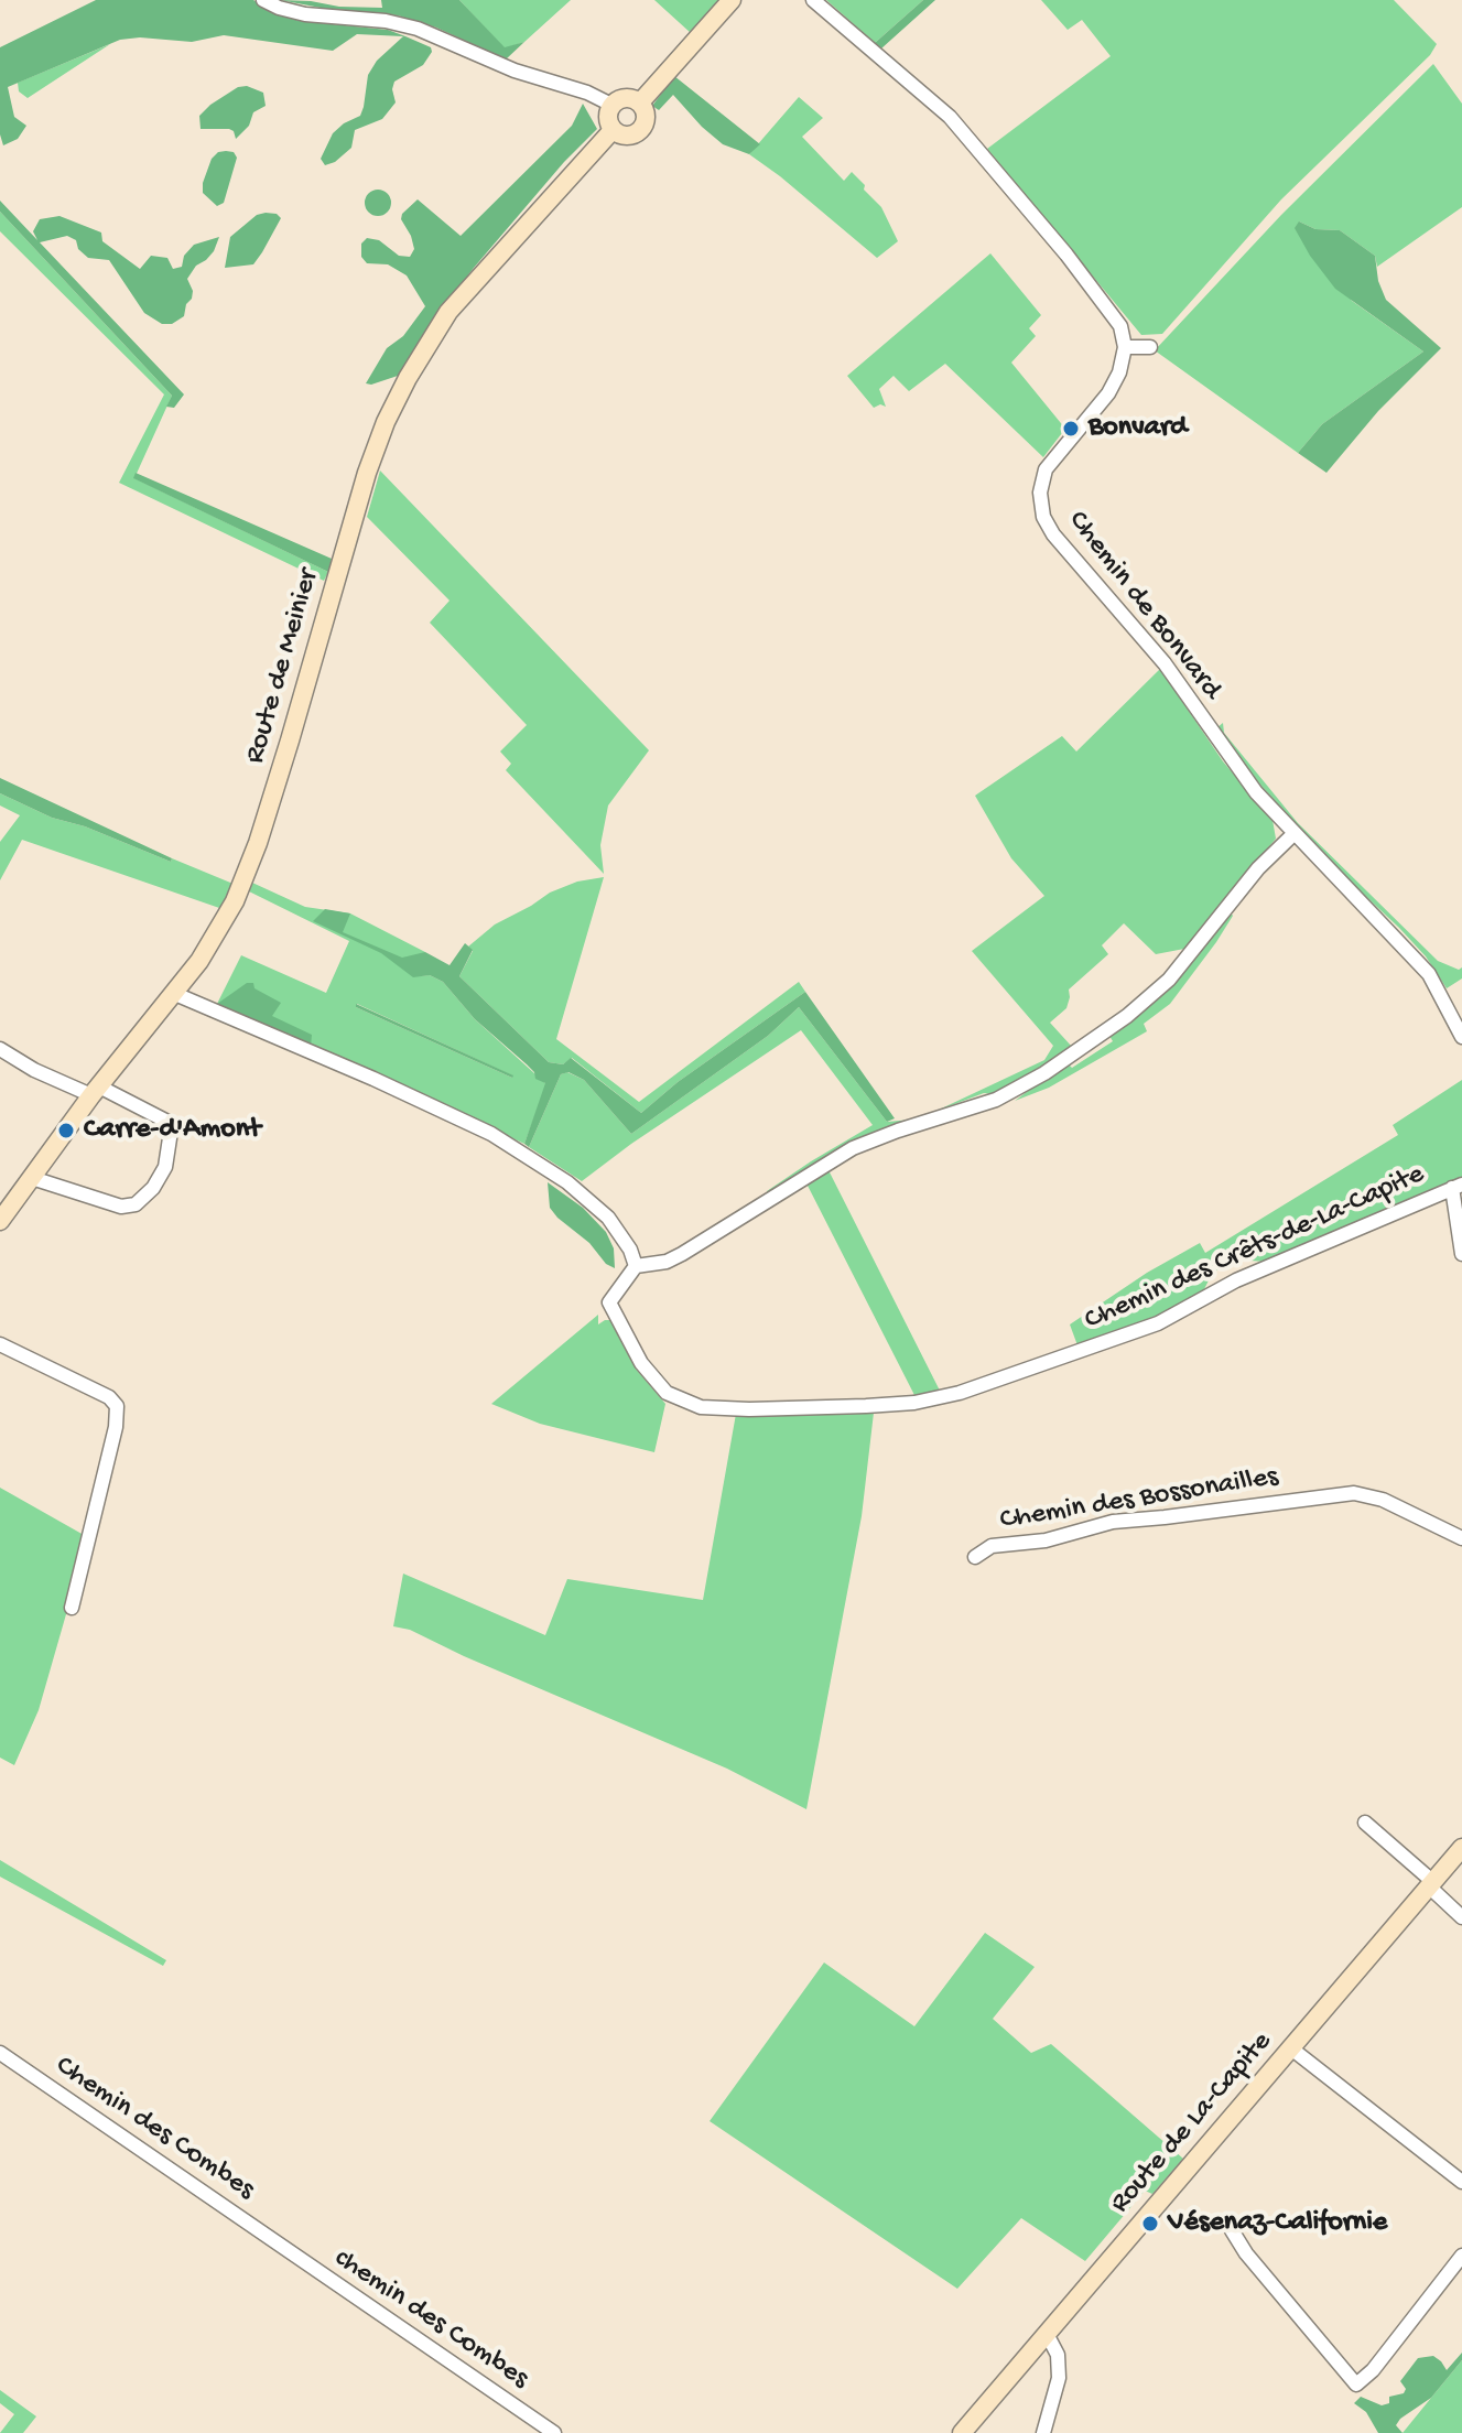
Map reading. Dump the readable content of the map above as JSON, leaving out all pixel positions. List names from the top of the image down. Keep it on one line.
{"streets":{"street":["Chemin de Bonvard","Route de Meinier","Chemin des Crêts-de-La-Capite","Chemin des Bossonailles","Route de La-Capite","Chemin des Combes","chemin des Combes"]},"crossings":[["Chemin des Combes","chemin des Combes"]],"places":["Bonvard","Carre-d'Amont","Vésenaz-Californie"]}
